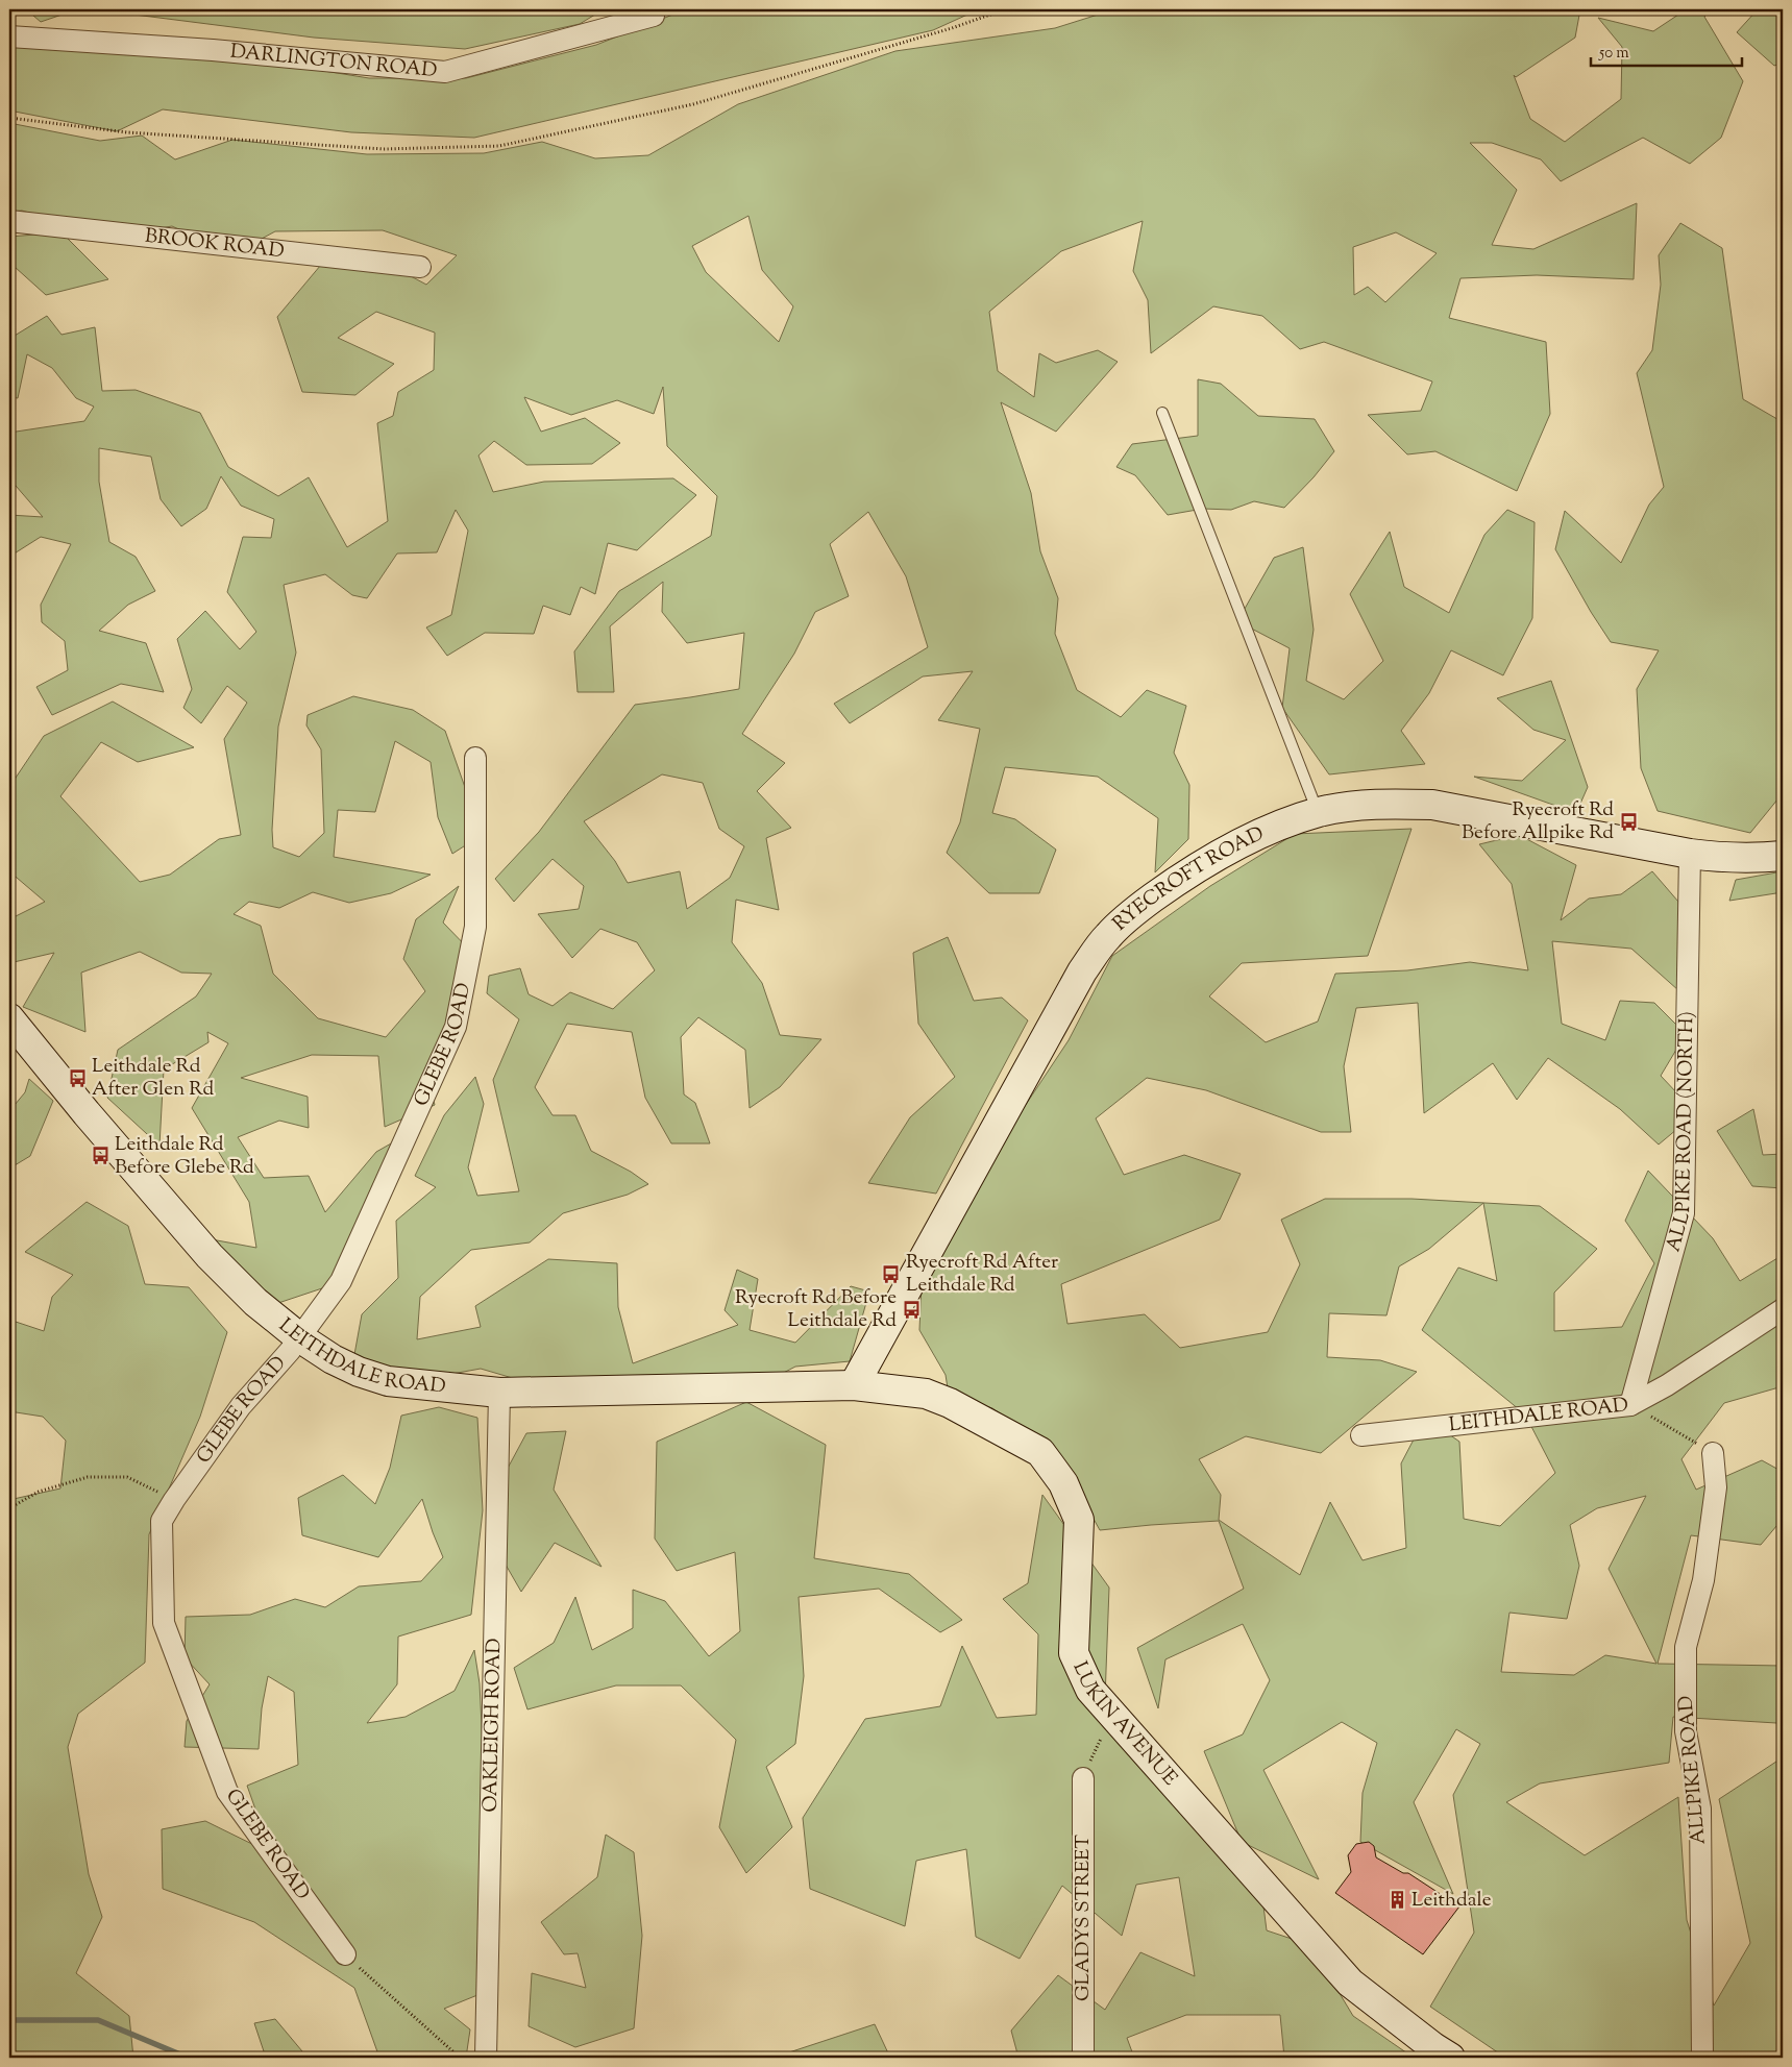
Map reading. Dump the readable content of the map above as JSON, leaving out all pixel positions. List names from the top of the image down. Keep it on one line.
{"streets":{"street":["DARLINGTON ROAD","BROOK ROAD","RYECROFT ROAD","GLEBE ROAD","ALLPIKE ROAD (NORTH)","LEITHDALE ROAD","LUKIN AVENUE","OAKLEIGH ROAD","ALLPIKE ROAD","GLADYS STREET"]},"crossings":[["RYECROFT ROAD","ALLPIKE ROAD (NORTH)"],["RYECROFT ROAD","LEITHDALE ROAD"],["RYECROFT ROAD","LUKIN AVENUE"],["GLEBE ROAD","LEITHDALE ROAD"],["ALLPIKE ROAD (NORTH)","LEITHDALE ROAD"],["LEITHDALE ROAD","LUKIN AVENUE"],["LEITHDALE ROAD","OAKLEIGH ROAD"]],"places":{"bus stop":["Ryecroft Rd Before Allpike Rd","Leithdale Rd After Glen Rd","Leithdale Rd Before Glebe Rd","Ryecroft Rd After Leithdale Rd","Ryecroft Rd Before Leithdale Rd"],"building":["Leithdale"]},"scale_bar":"50 m"}
